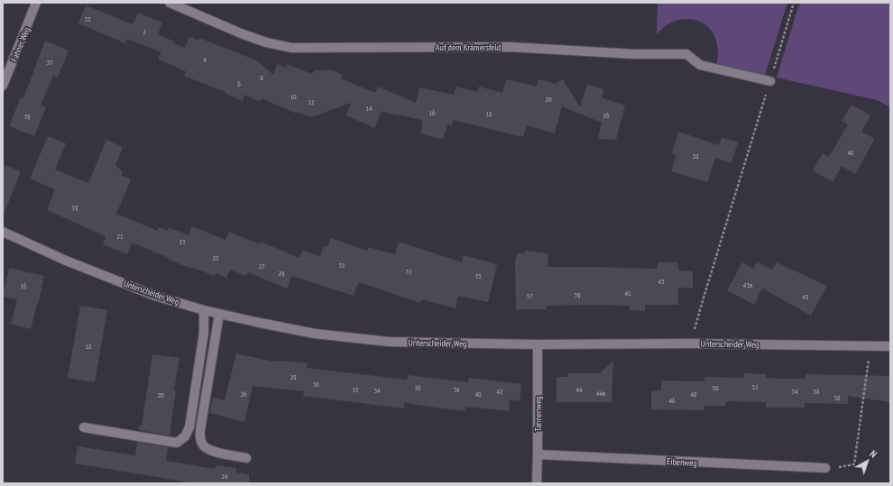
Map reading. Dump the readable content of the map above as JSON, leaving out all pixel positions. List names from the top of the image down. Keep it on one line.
{"streets":{"street":["Fahner Weg","Auf dem Krämersfeld","Unterscheider Weg","Tannenweg","Eibenweg"]},"crossings":[["Unterscheider Weg","Tannenweg"],["Tannenweg","Eibenweg"]],"house_numbers":["35","2","4","37","8","6","10","20","12","14","16","18","26","39","40","38","19","21","23","25","31","27","33","29","35","43","43a","16","41","39","37","45","18","28","30","52","36","50","32","38","44","34","42","54","56","44a","26","40","48","20","58","46","24"],"north":"top right"}
